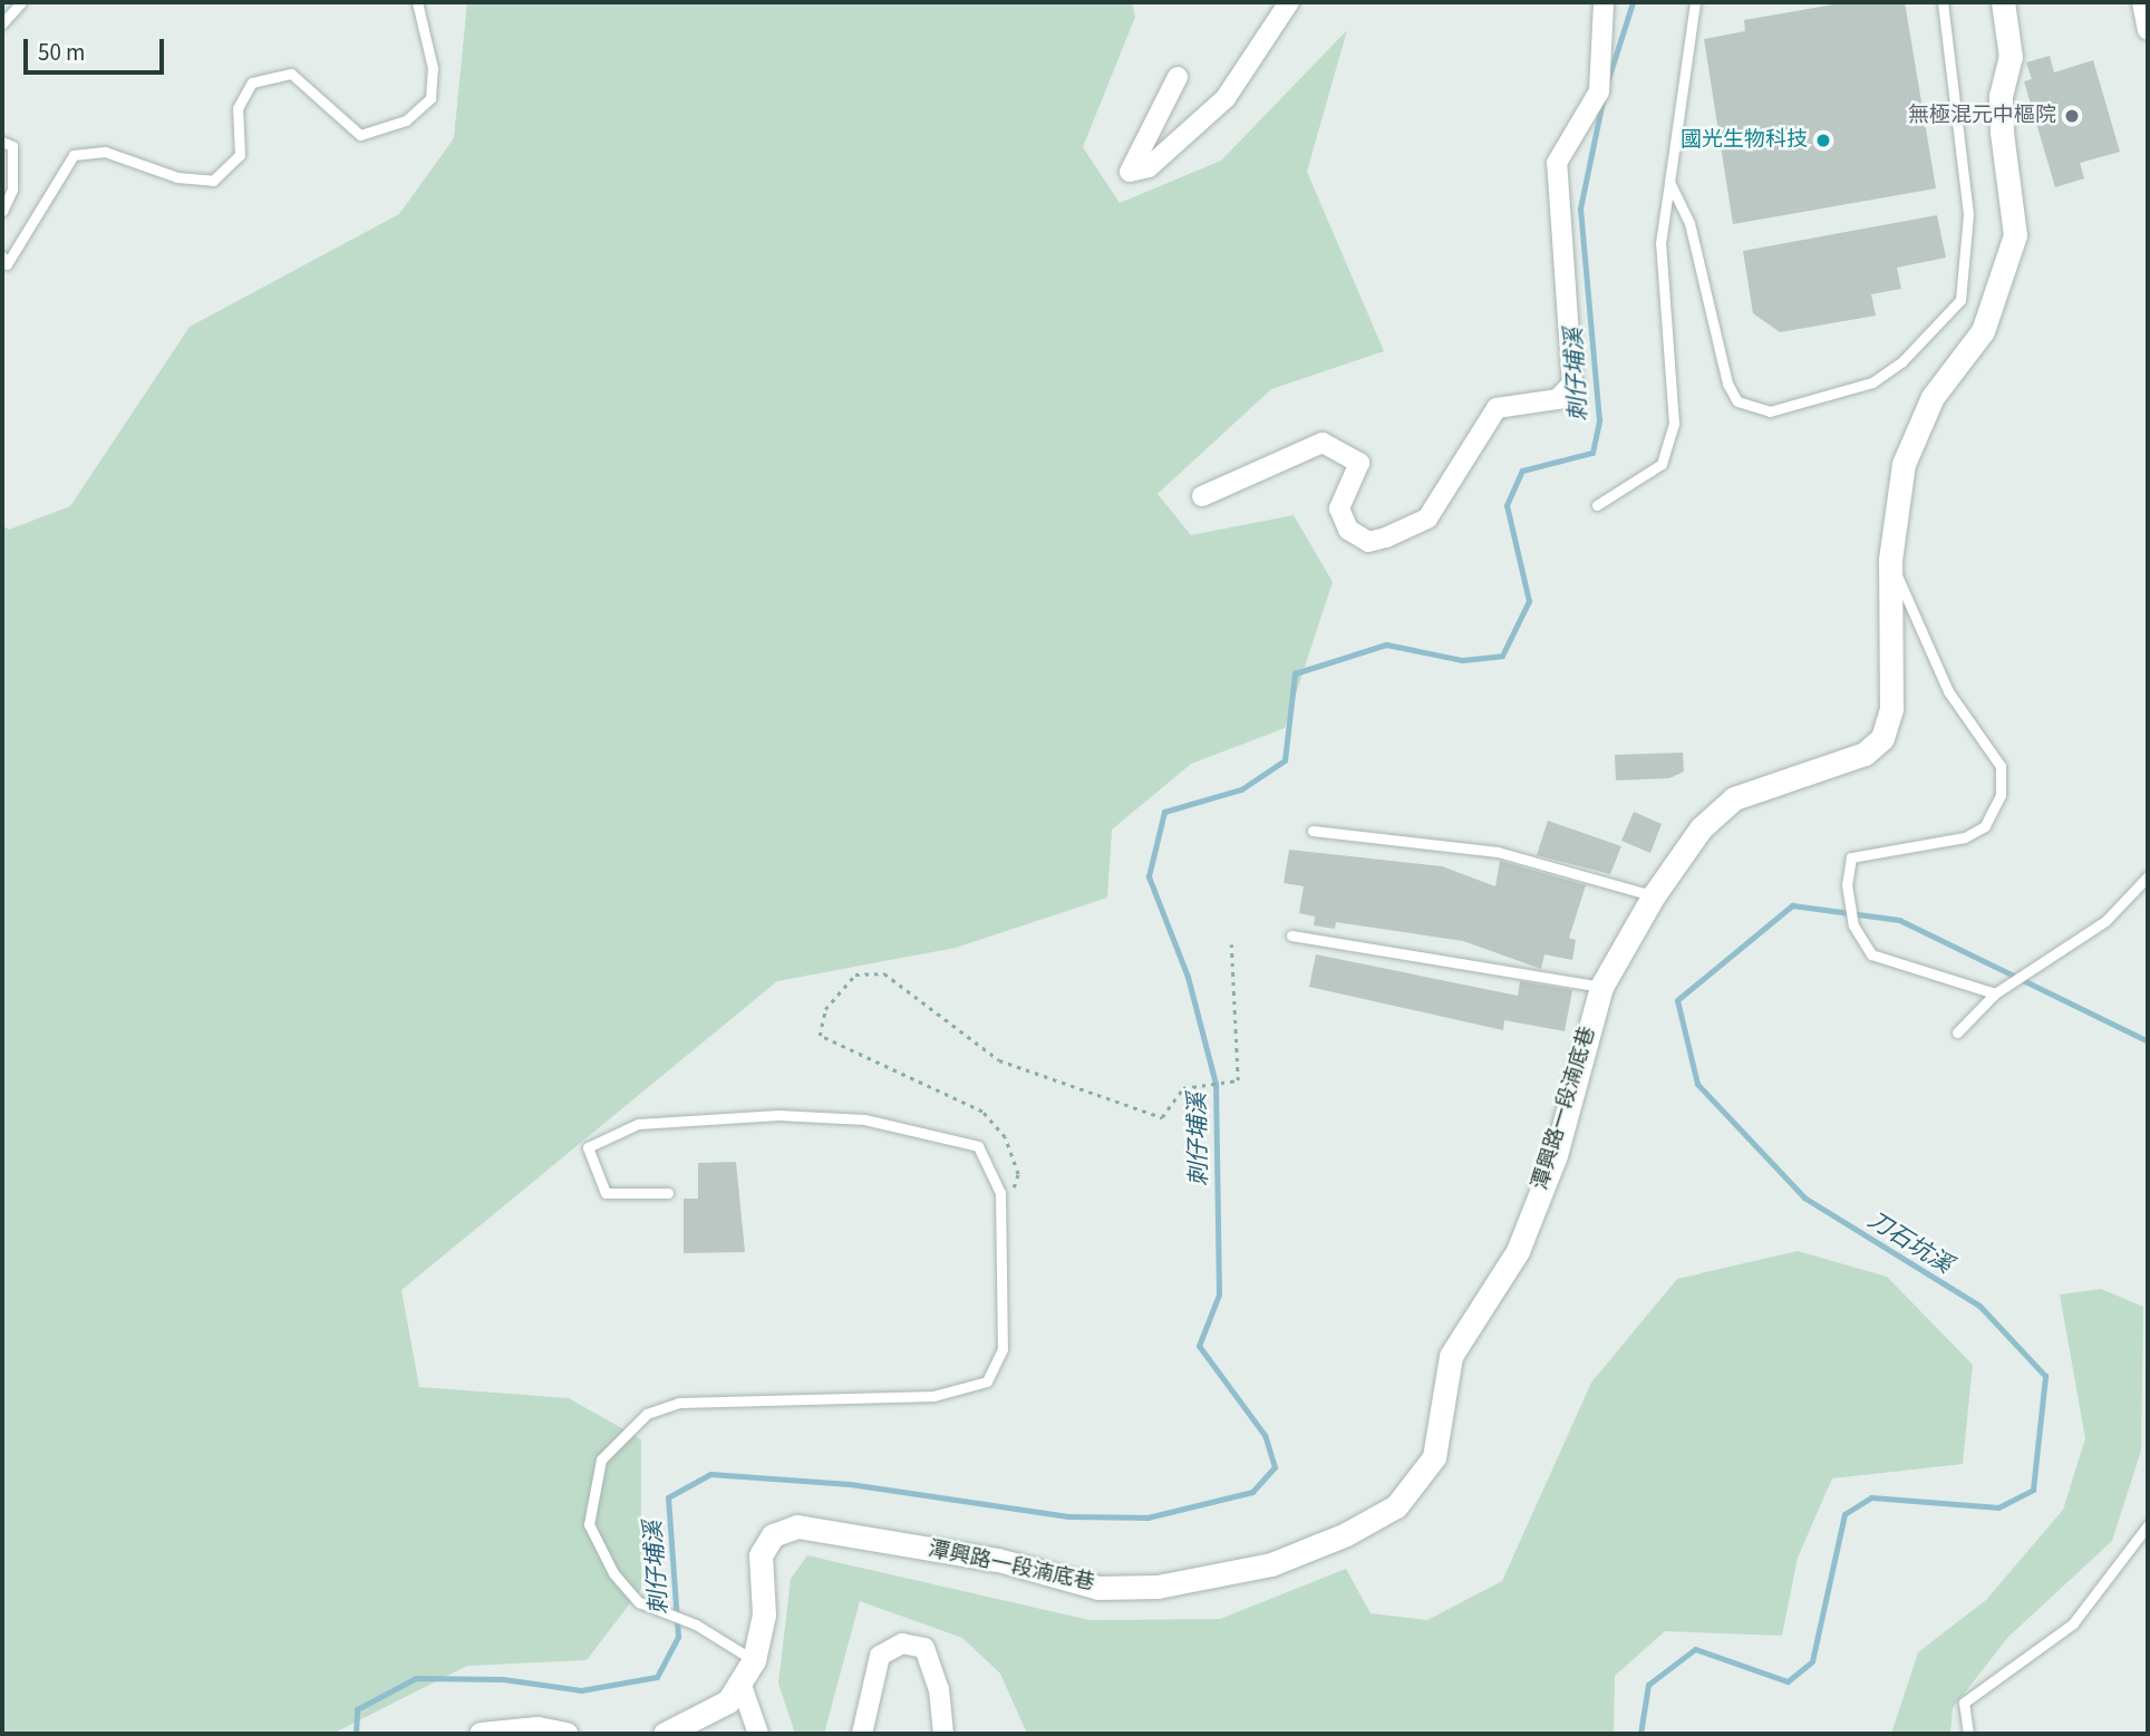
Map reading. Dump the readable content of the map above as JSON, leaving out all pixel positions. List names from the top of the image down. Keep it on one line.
{"streets":{"street":["潭興路一段湳底巷"]},"water":["刺仔埔溪","刀石坑溪"],"places":["無極混元中樞院","國光生物科技"],"scale_bar":"50 m"}
